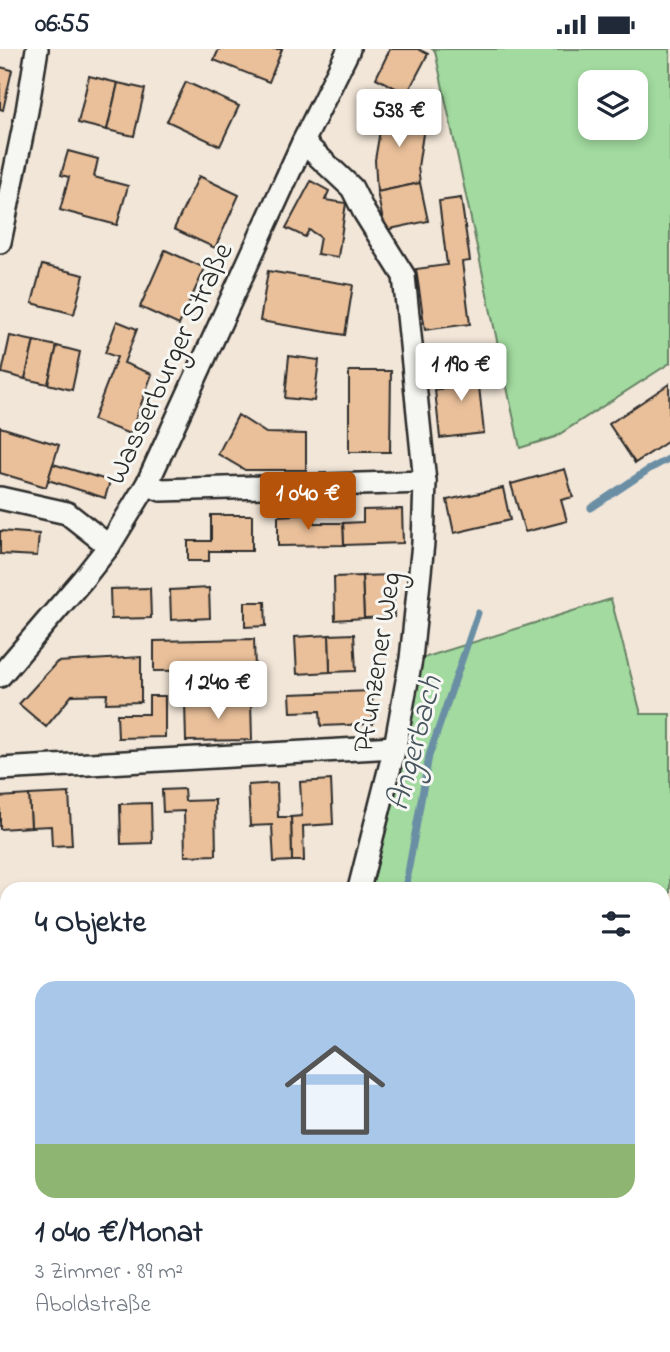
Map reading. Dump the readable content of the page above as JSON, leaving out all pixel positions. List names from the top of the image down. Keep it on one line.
{"streets":{"street":["Wasserburger Straße","Pfunzener Weg"]},"crossings":[["Wasserburger Straße","Pfunzener Weg"]],"water":["Angerbach"],"page":{"status":"06:55","price":["538 €","1 190 €","1 040 €","1 240 €"],"heading":"4 Objekte","list":[{"name":"1 040 €/Monat","note":"3 Zimmer · 89 m² · Aboldstraße"}]}}
